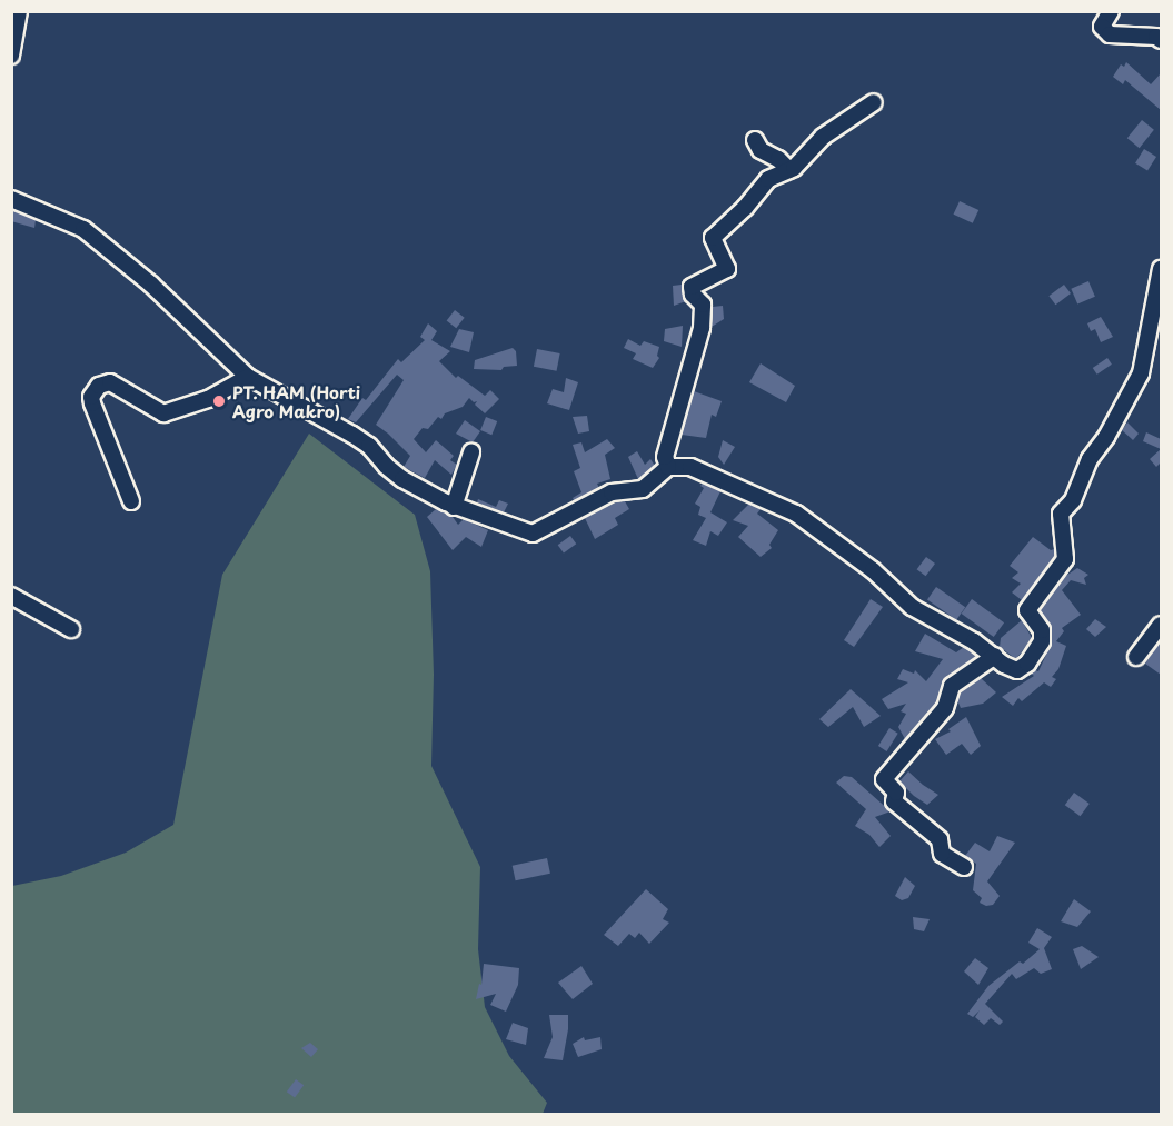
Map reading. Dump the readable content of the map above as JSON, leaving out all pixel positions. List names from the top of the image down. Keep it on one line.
{"places":["PT. HAM (Horti Agro Makro)"]}
